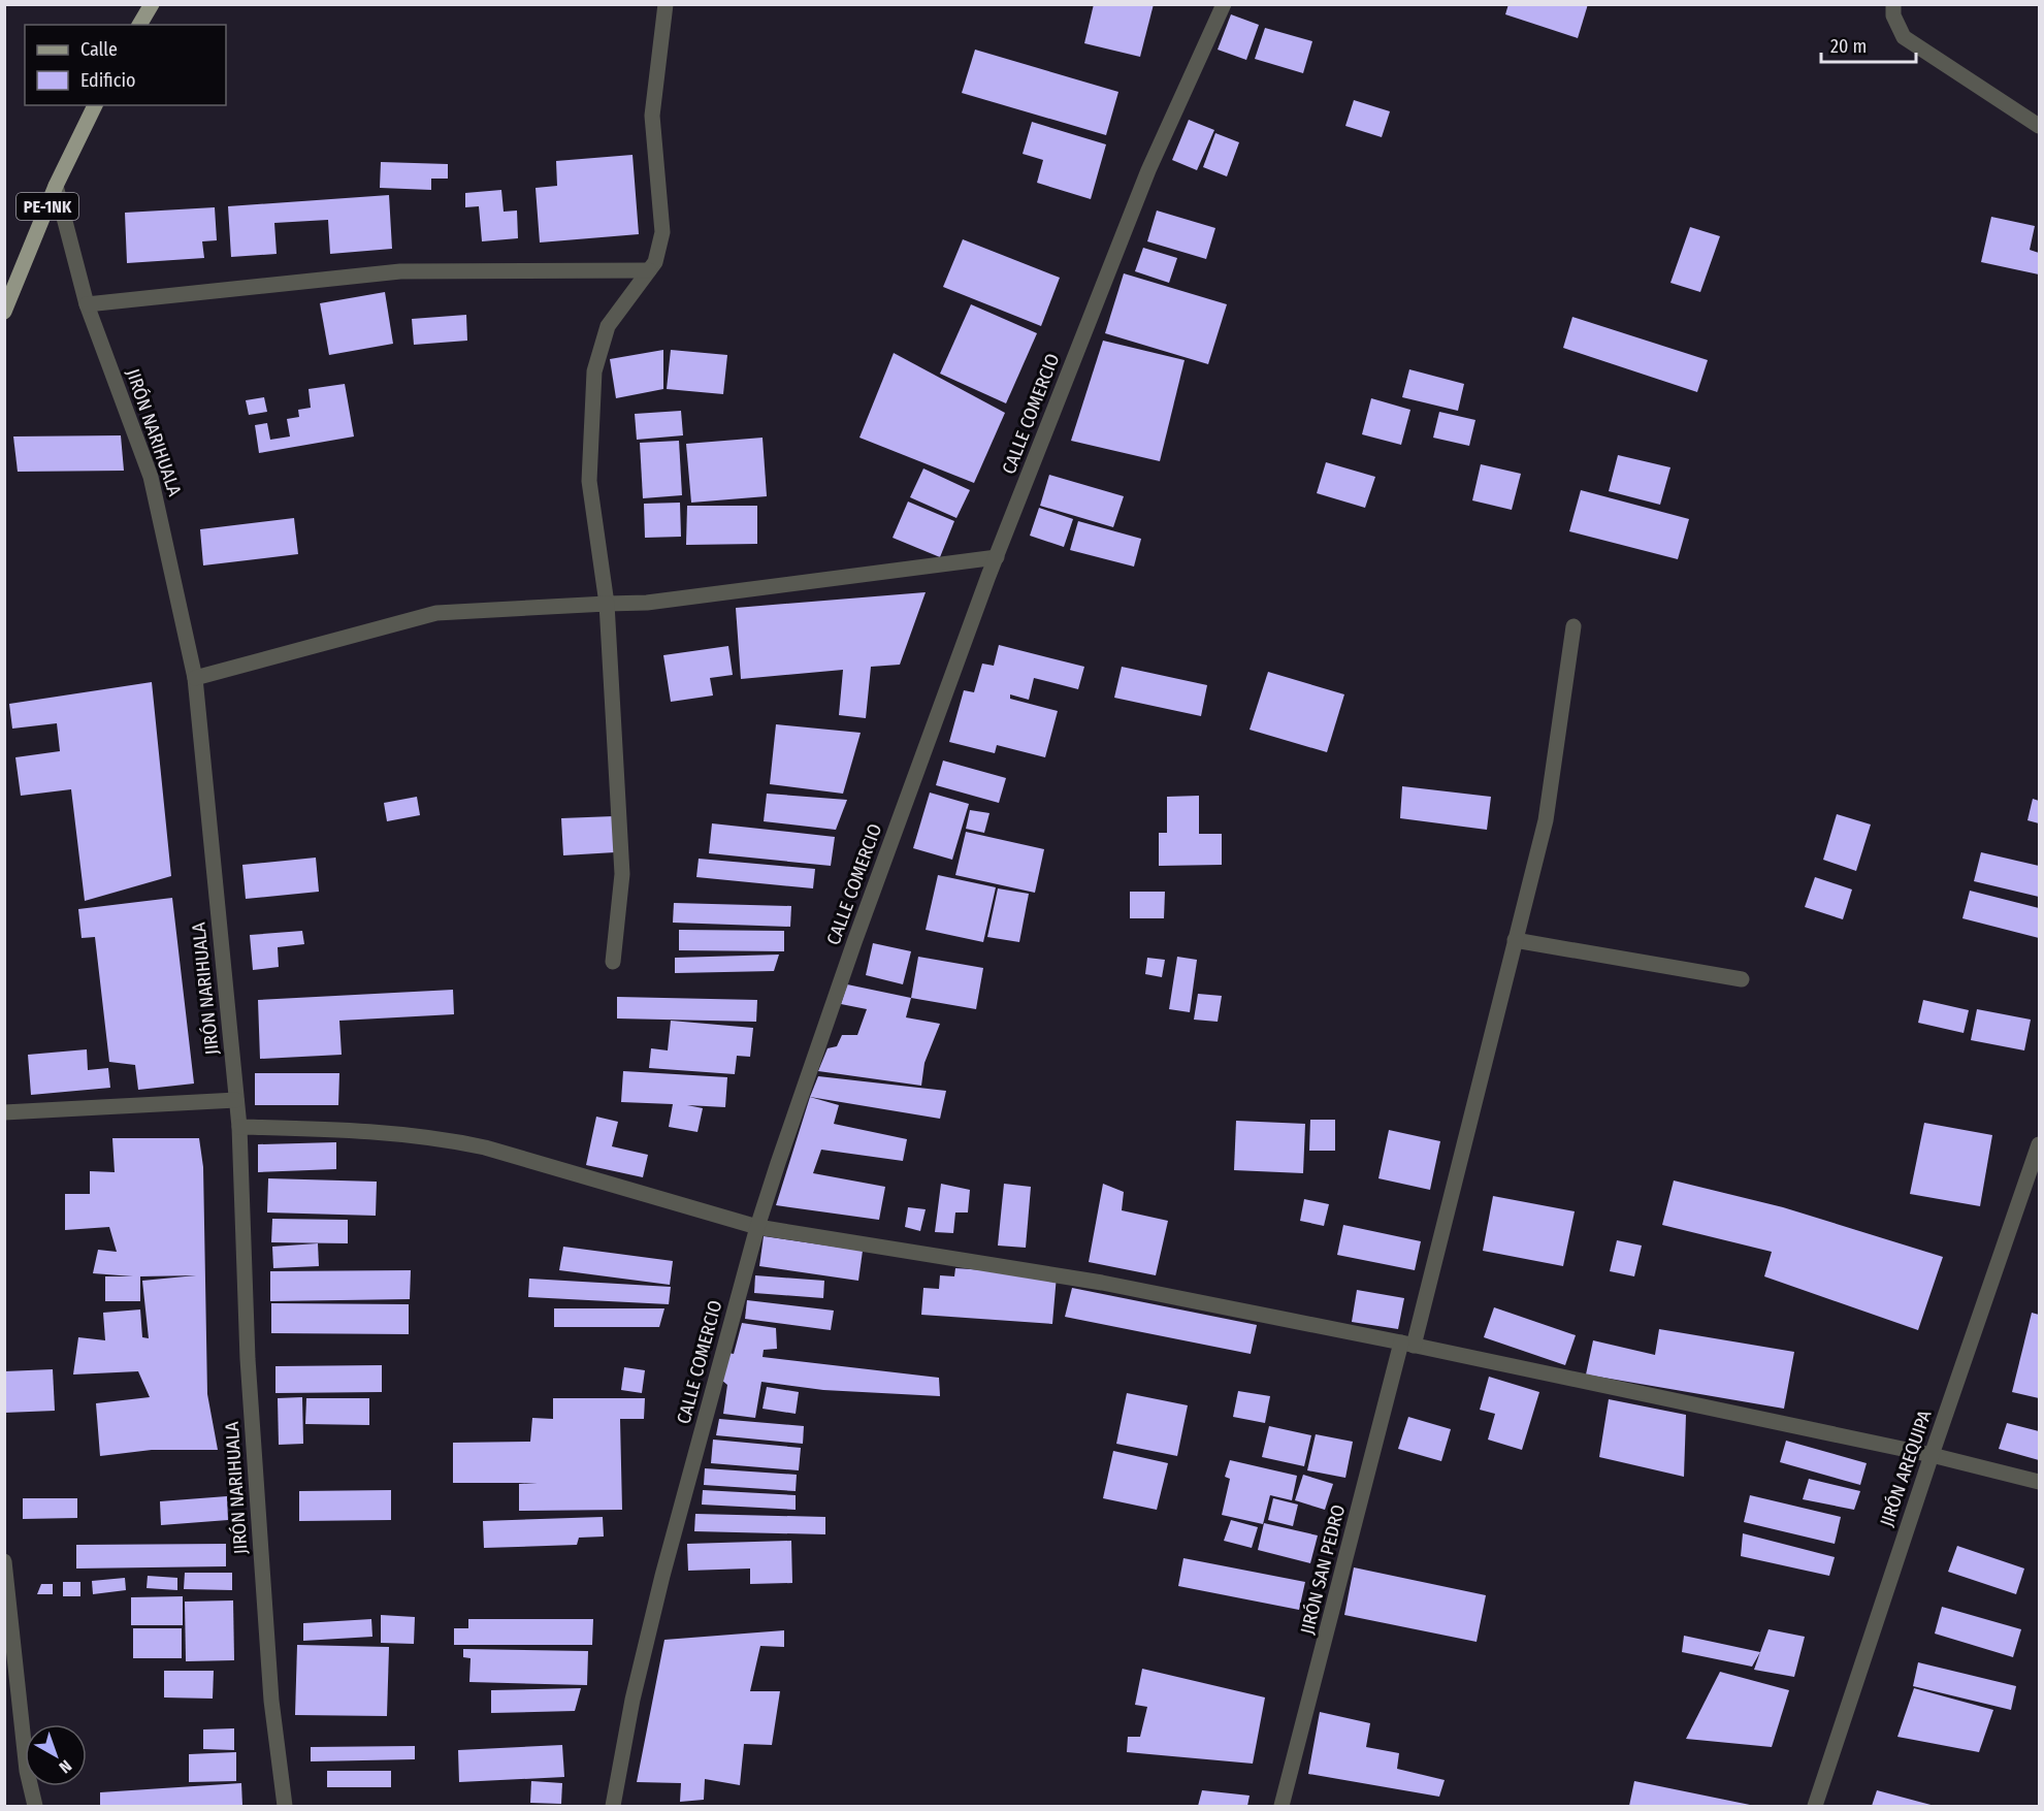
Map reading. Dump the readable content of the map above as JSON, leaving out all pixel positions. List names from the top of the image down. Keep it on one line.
{"streets":{"main road":["PE-1NK"],"street":["CALLE COMERCIO","JIRÓN NARIHUALA","JIRÓN AREQUIPA","JIRÓN SAN PEDRO"]},"crossings":[["PE-1NK","JIRÓN NARIHUALA"]],"legend":["Calle","Edificio"],"scale_bar":"20 m","north":"bottom right"}
